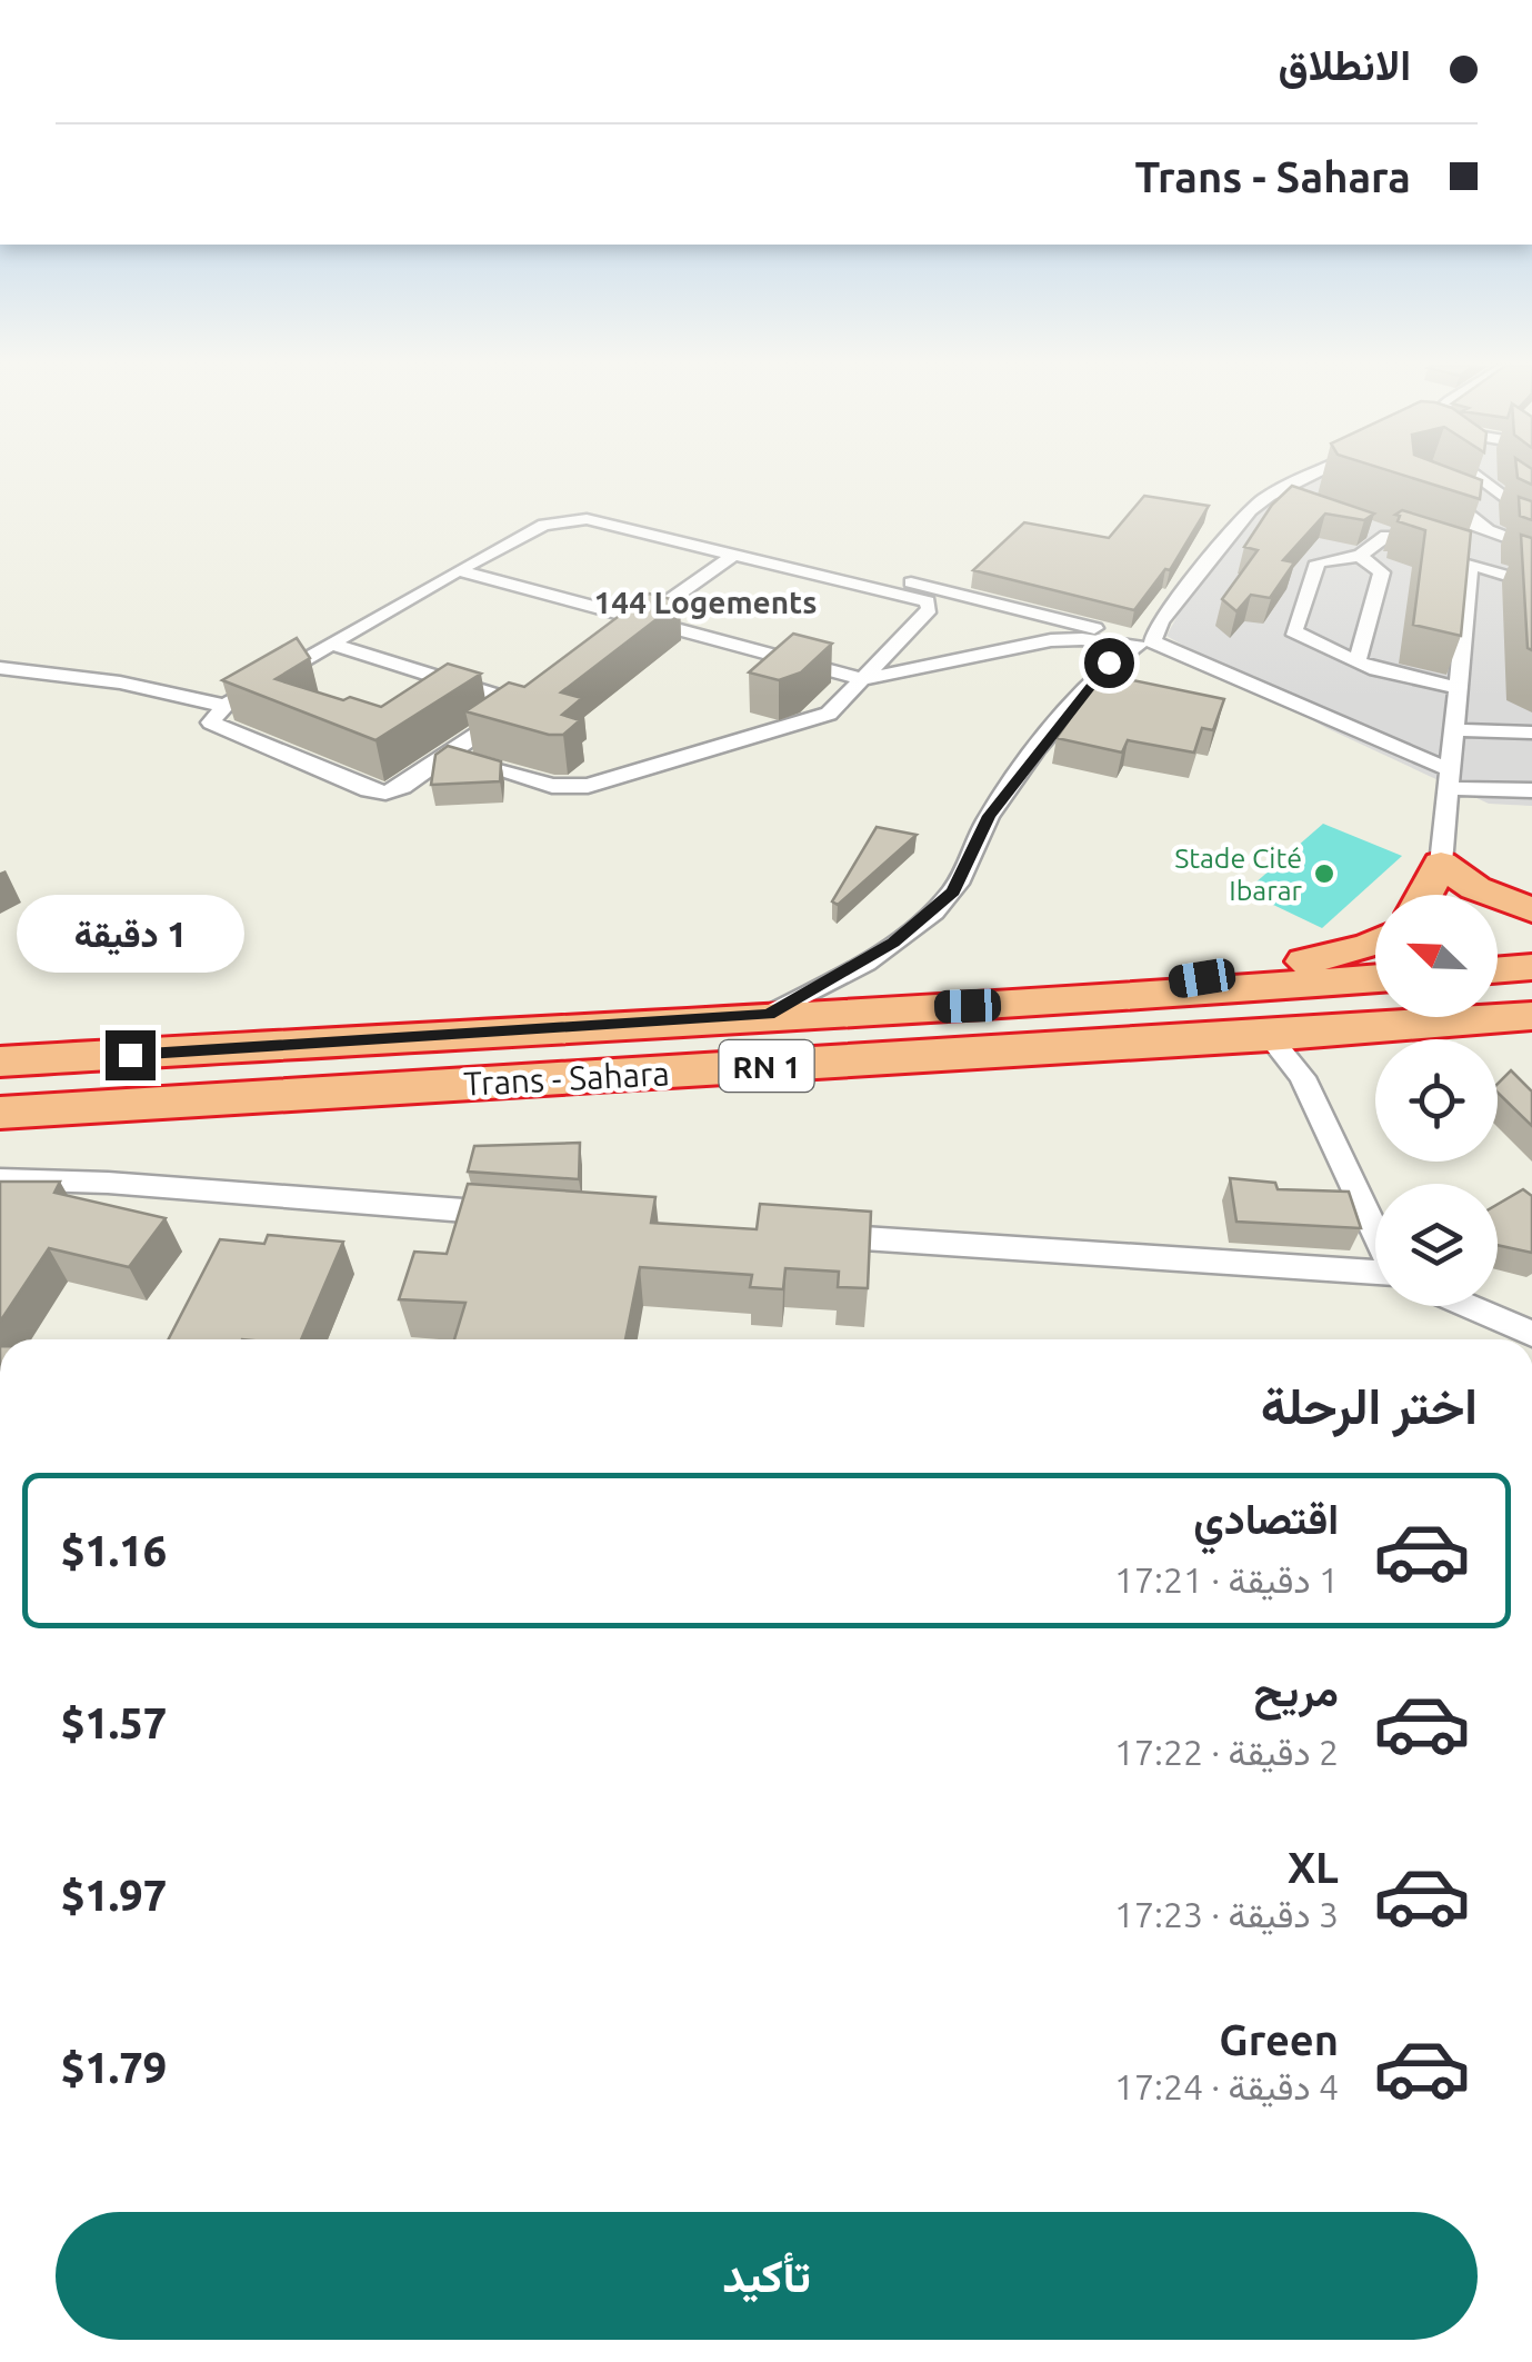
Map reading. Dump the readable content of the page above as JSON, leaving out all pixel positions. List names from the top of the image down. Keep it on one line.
{"streets":{"highway":["RN 1","Trans - Sahara"]},"districts":["144 Logements"],"places":["Stade Cité Ibarar"],"north":"top left","page":{"banner":["الانطلاق","Trans - Sahara"],"bubble":"1 دقيقة","heading":"اختر الرحلة","list":[{"name":"اقتصادي","note":"1 دقيقة · 17:21","value":"$1.16"},{"name":"مريح","note":"2 دقيقة · 17:22","value":"$1.57"},{"name":"XL","note":"3 دقيقة · 17:23","value":"$1.97"},{"name":"Green","note":"4 دقيقة · 17:24","value":"$1.79"}],"buttons":"تأكيد"}}
